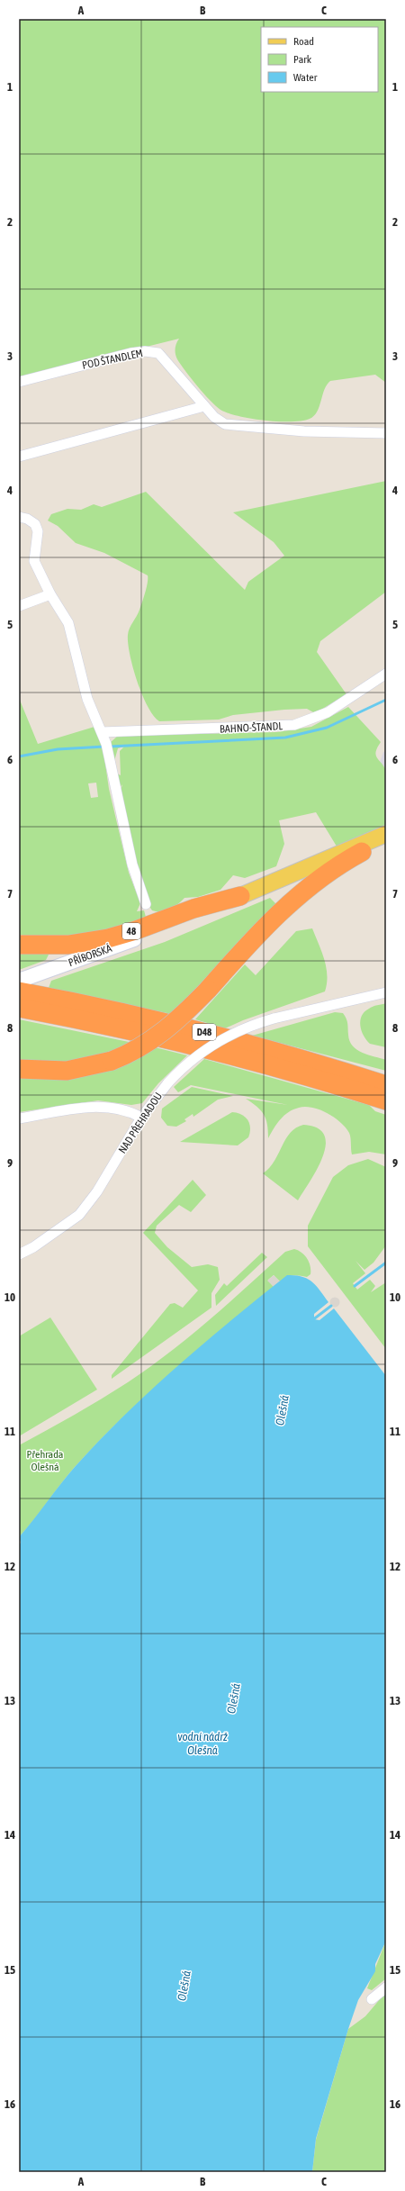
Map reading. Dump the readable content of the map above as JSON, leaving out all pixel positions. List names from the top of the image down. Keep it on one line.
{"streets":{"highway":["48","D48"],"main road":["PŘÍBORSKÁ"],"street":["POD ŠTANDLEM","BAHNO-ŠTANDL","NAD PŘEHRADOU"]},"crossings":[["48","PŘÍBORSKÁ"]],"water":["Olešná","vodní nádrž Olešná"],"parks":["Přehrada Olešná"],"legend":["Road","Park","Water"],"grid":{"columns":["A","B","C"],"rows":["1","2","3","4","5","6","7","8","9","10","11","12","13","14","15","16"]}}
